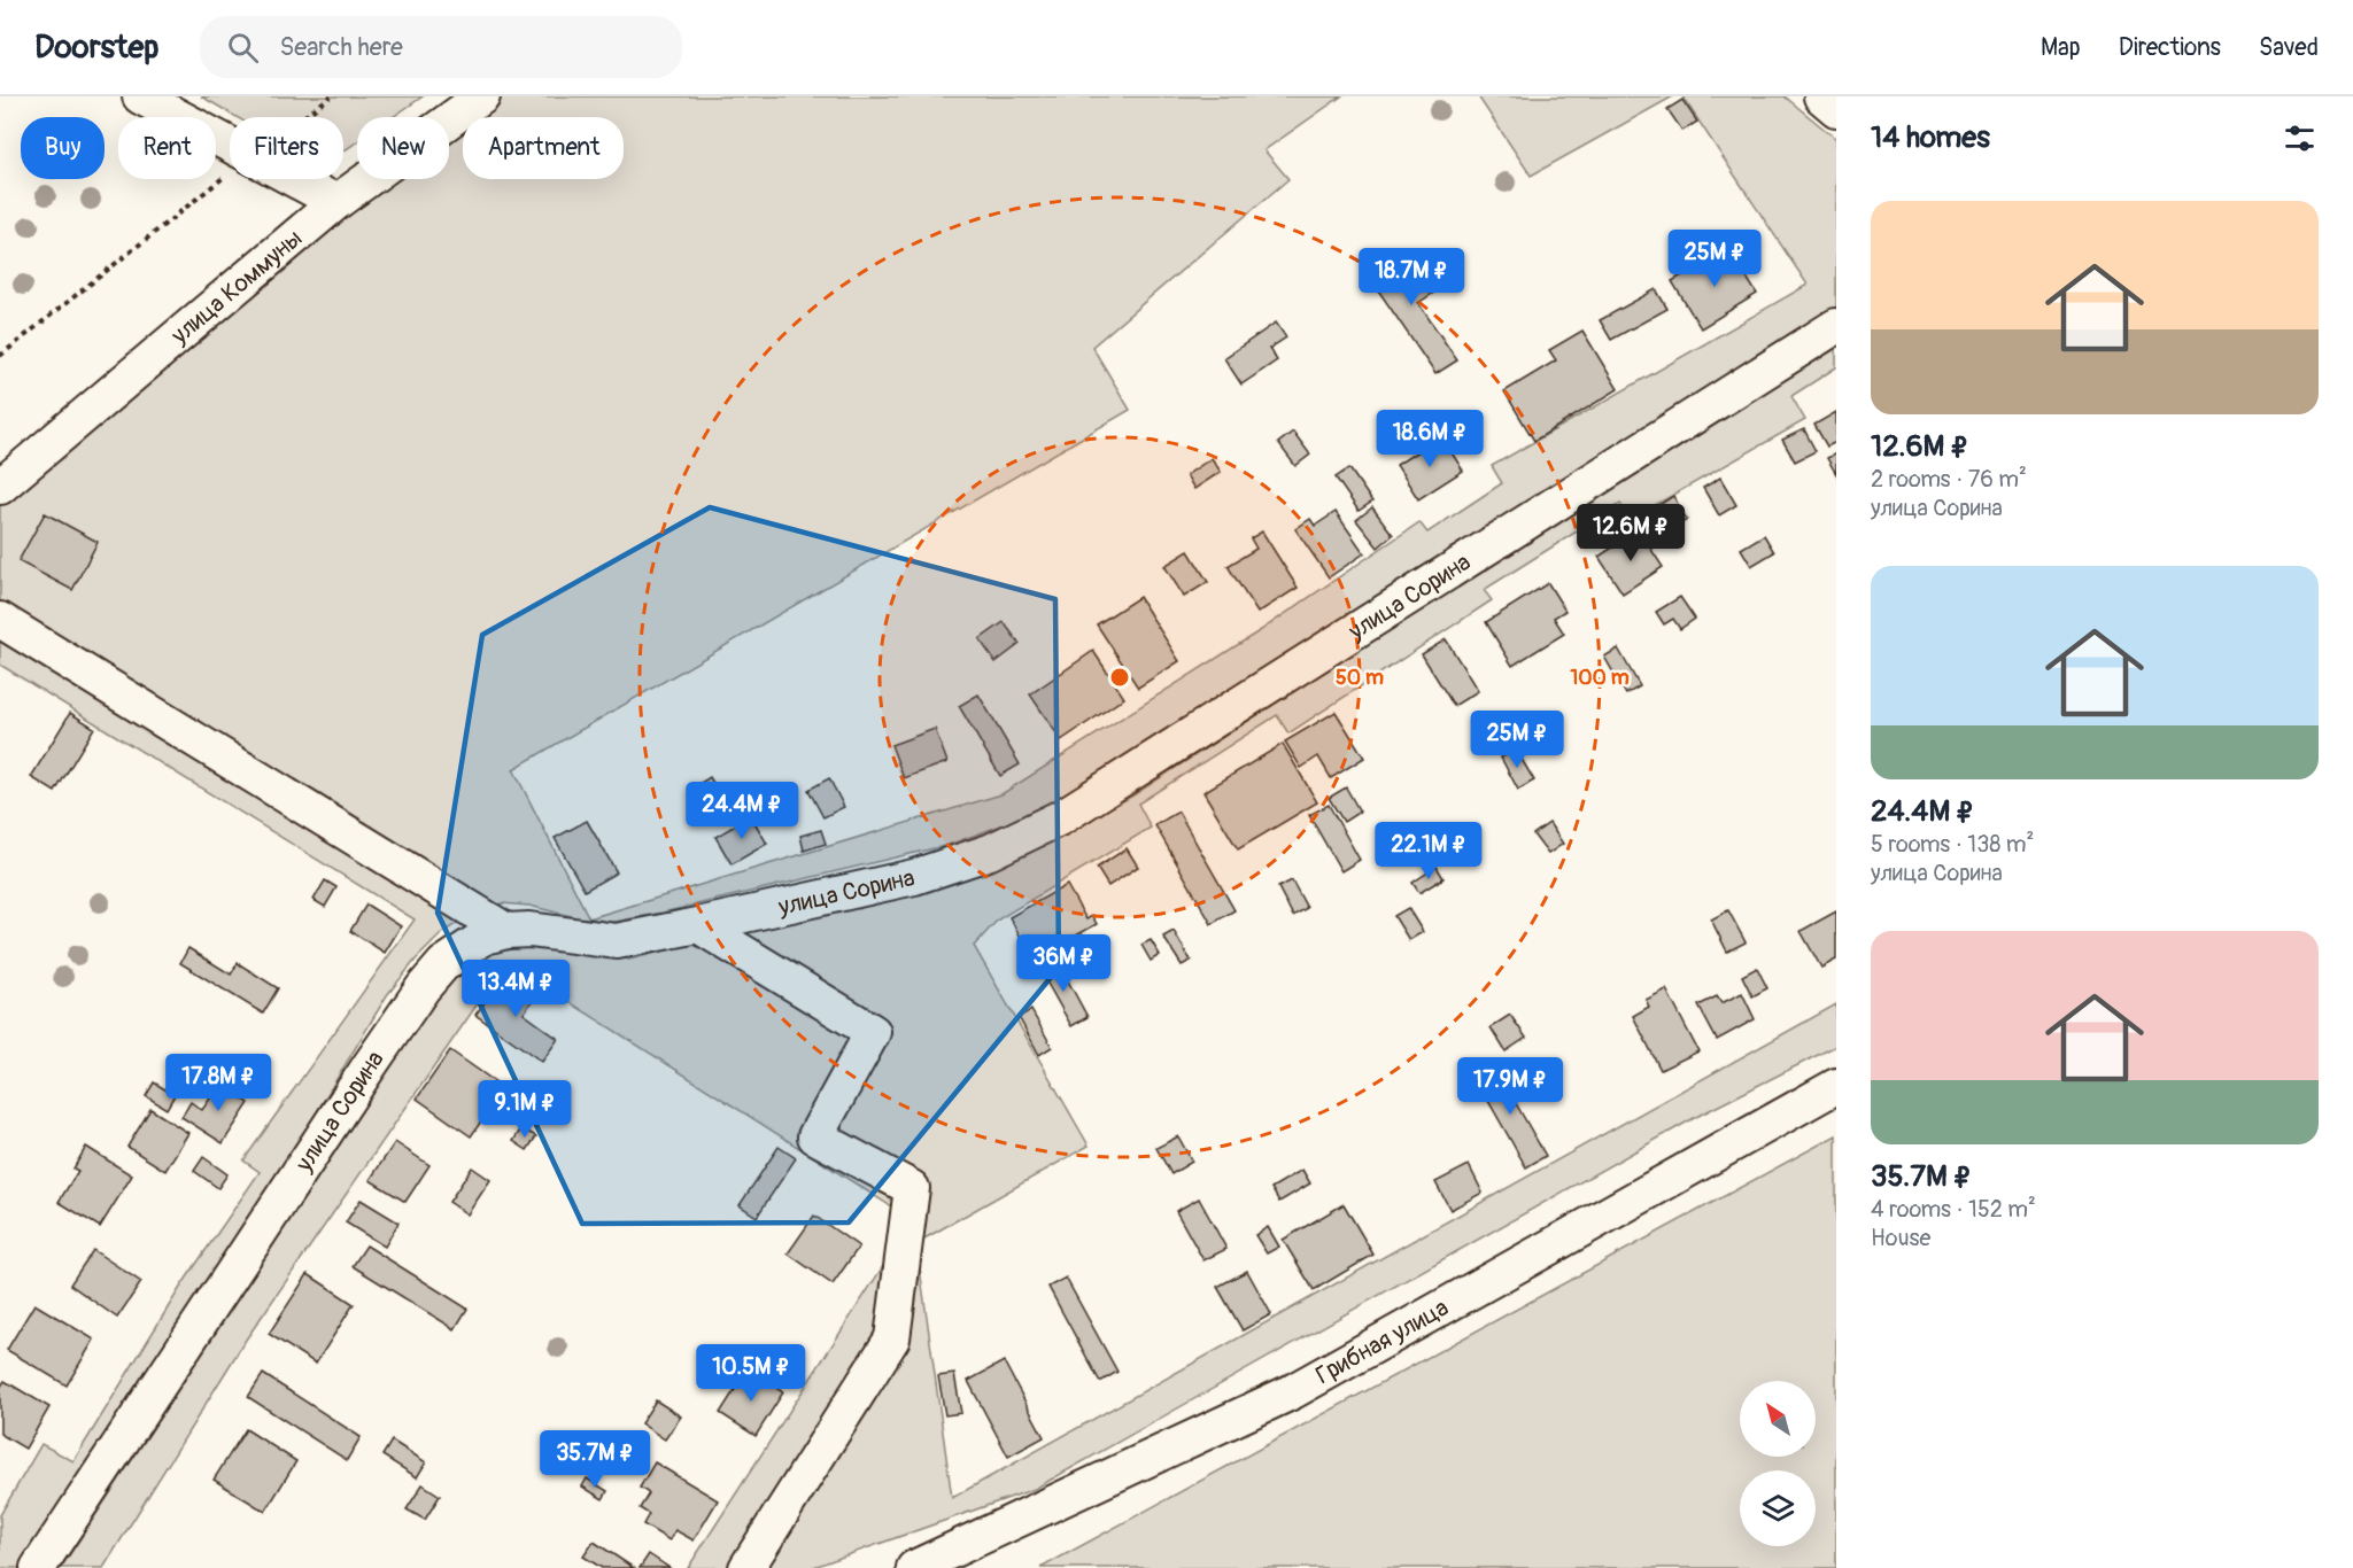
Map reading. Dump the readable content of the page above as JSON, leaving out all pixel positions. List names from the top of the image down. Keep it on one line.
{"streets":{"street":["улица Коммуны","улица Сорина","Грибная улица"]},"north":"top left","page":{"header":"Doorstep","search":"Search here","nav":["Map","Directions","Saved"],"heading":"14 homes","chip":["Buy","Rent","Filters","New","Apartment"],"list":[{"name":"12.6M ₽","note":"2 rooms · 76 m² · улица Сорина"},{"name":"24.4M ₽","note":"5 rooms · 138 m² · улица Сорина"},{"name":"35.7M ₽","note":"4 rooms · 152 m² · House"}],"price":["25M ₽","18.7M ₽","18.6M ₽","12.6M ₽","25M ₽","24.4M ₽","22.1M ₽","36M ₽","13.4M ₽","17.8M ₽","17.9M ₽","9.1M ₽","10.5M ₽","35.7M ₽"]},"rings":["50 m","100 m"]}
